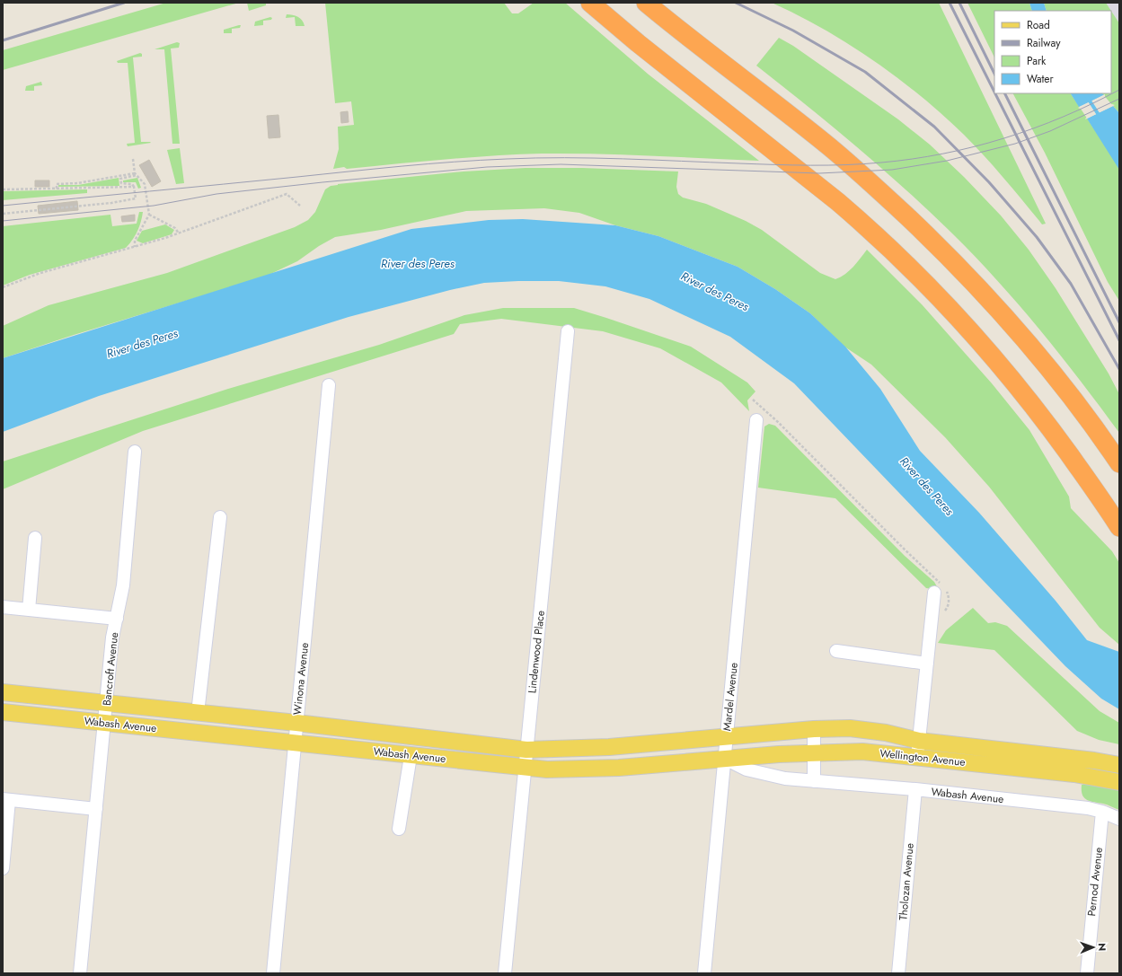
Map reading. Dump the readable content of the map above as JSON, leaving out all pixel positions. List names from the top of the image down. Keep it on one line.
{"streets":{"main road":["Wabash Avenue","Wellington Avenue"],"street":["Lindenwood Place","Bancroft Avenue","Winona Avenue","Mardel Avenue","Tholozan Avenue","Pernod Avenue"]},"crossings":[["Lindenwood Place","Wabash Avenue"],["Bancroft Avenue","Wabash Avenue"],["Winona Avenue","Wabash Avenue"],["Mardel Avenue","Wabash Avenue"],["Mardel Avenue","Wellington Avenue"],["Wabash Avenue","Wellington Avenue"],["Wabash Avenue","Tholozan Avenue"],["Wabash Avenue","Pernod Avenue"]],"water":["River des Peres"],"legend":["Road","Railway","Park","Water"],"north":"right"}
